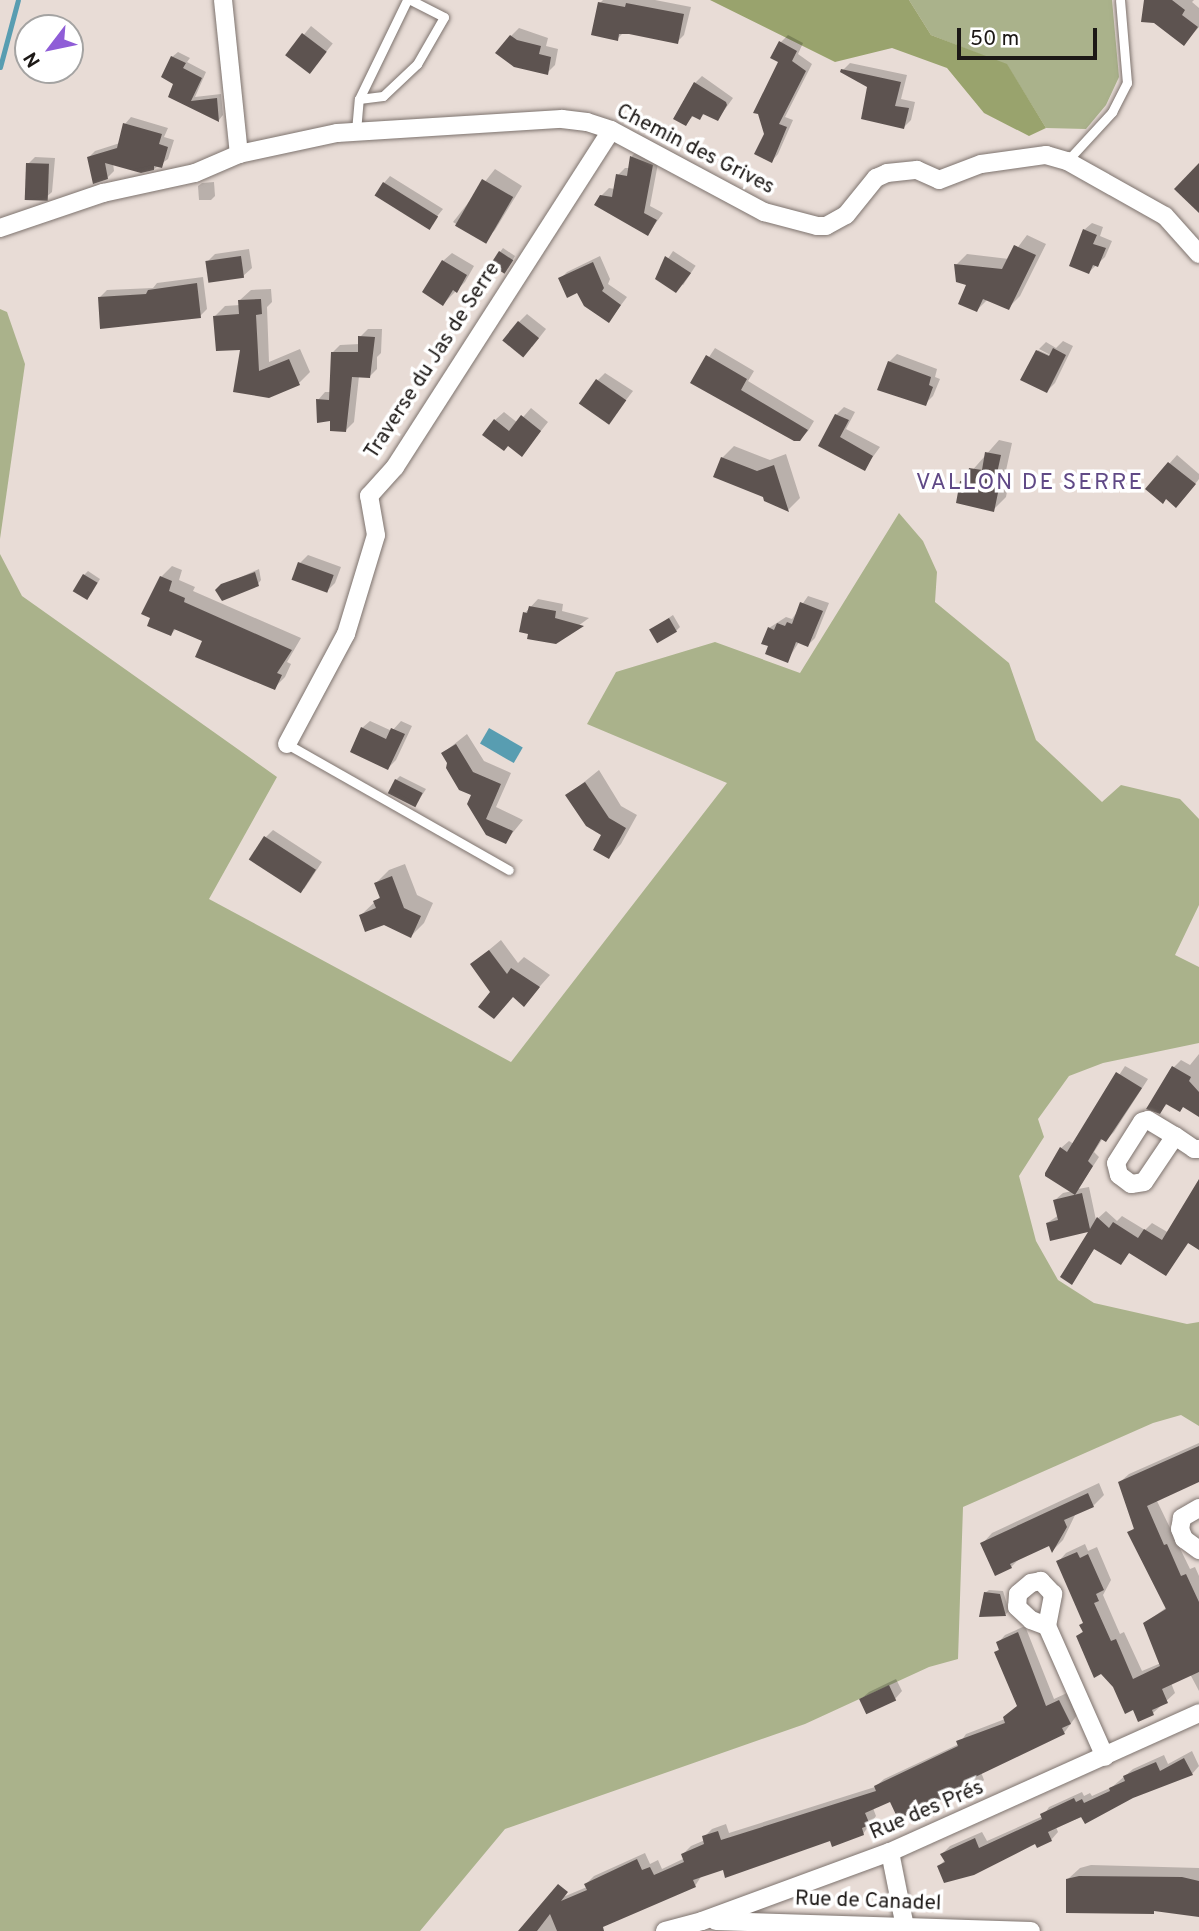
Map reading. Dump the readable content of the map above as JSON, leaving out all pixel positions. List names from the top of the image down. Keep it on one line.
{"streets":{"street":["Chemin des Grives","Traverse du Jas de Serre","Rue des Prés","Rue de Canadel"]},"crossings":[["Chemin des Grives","Traverse du Jas de Serre"],["Rue des Prés","Rue de Canadel"]],"districts":["VALLON DE SERRE"],"scale_bar":"50 m","north":"bottom left"}
